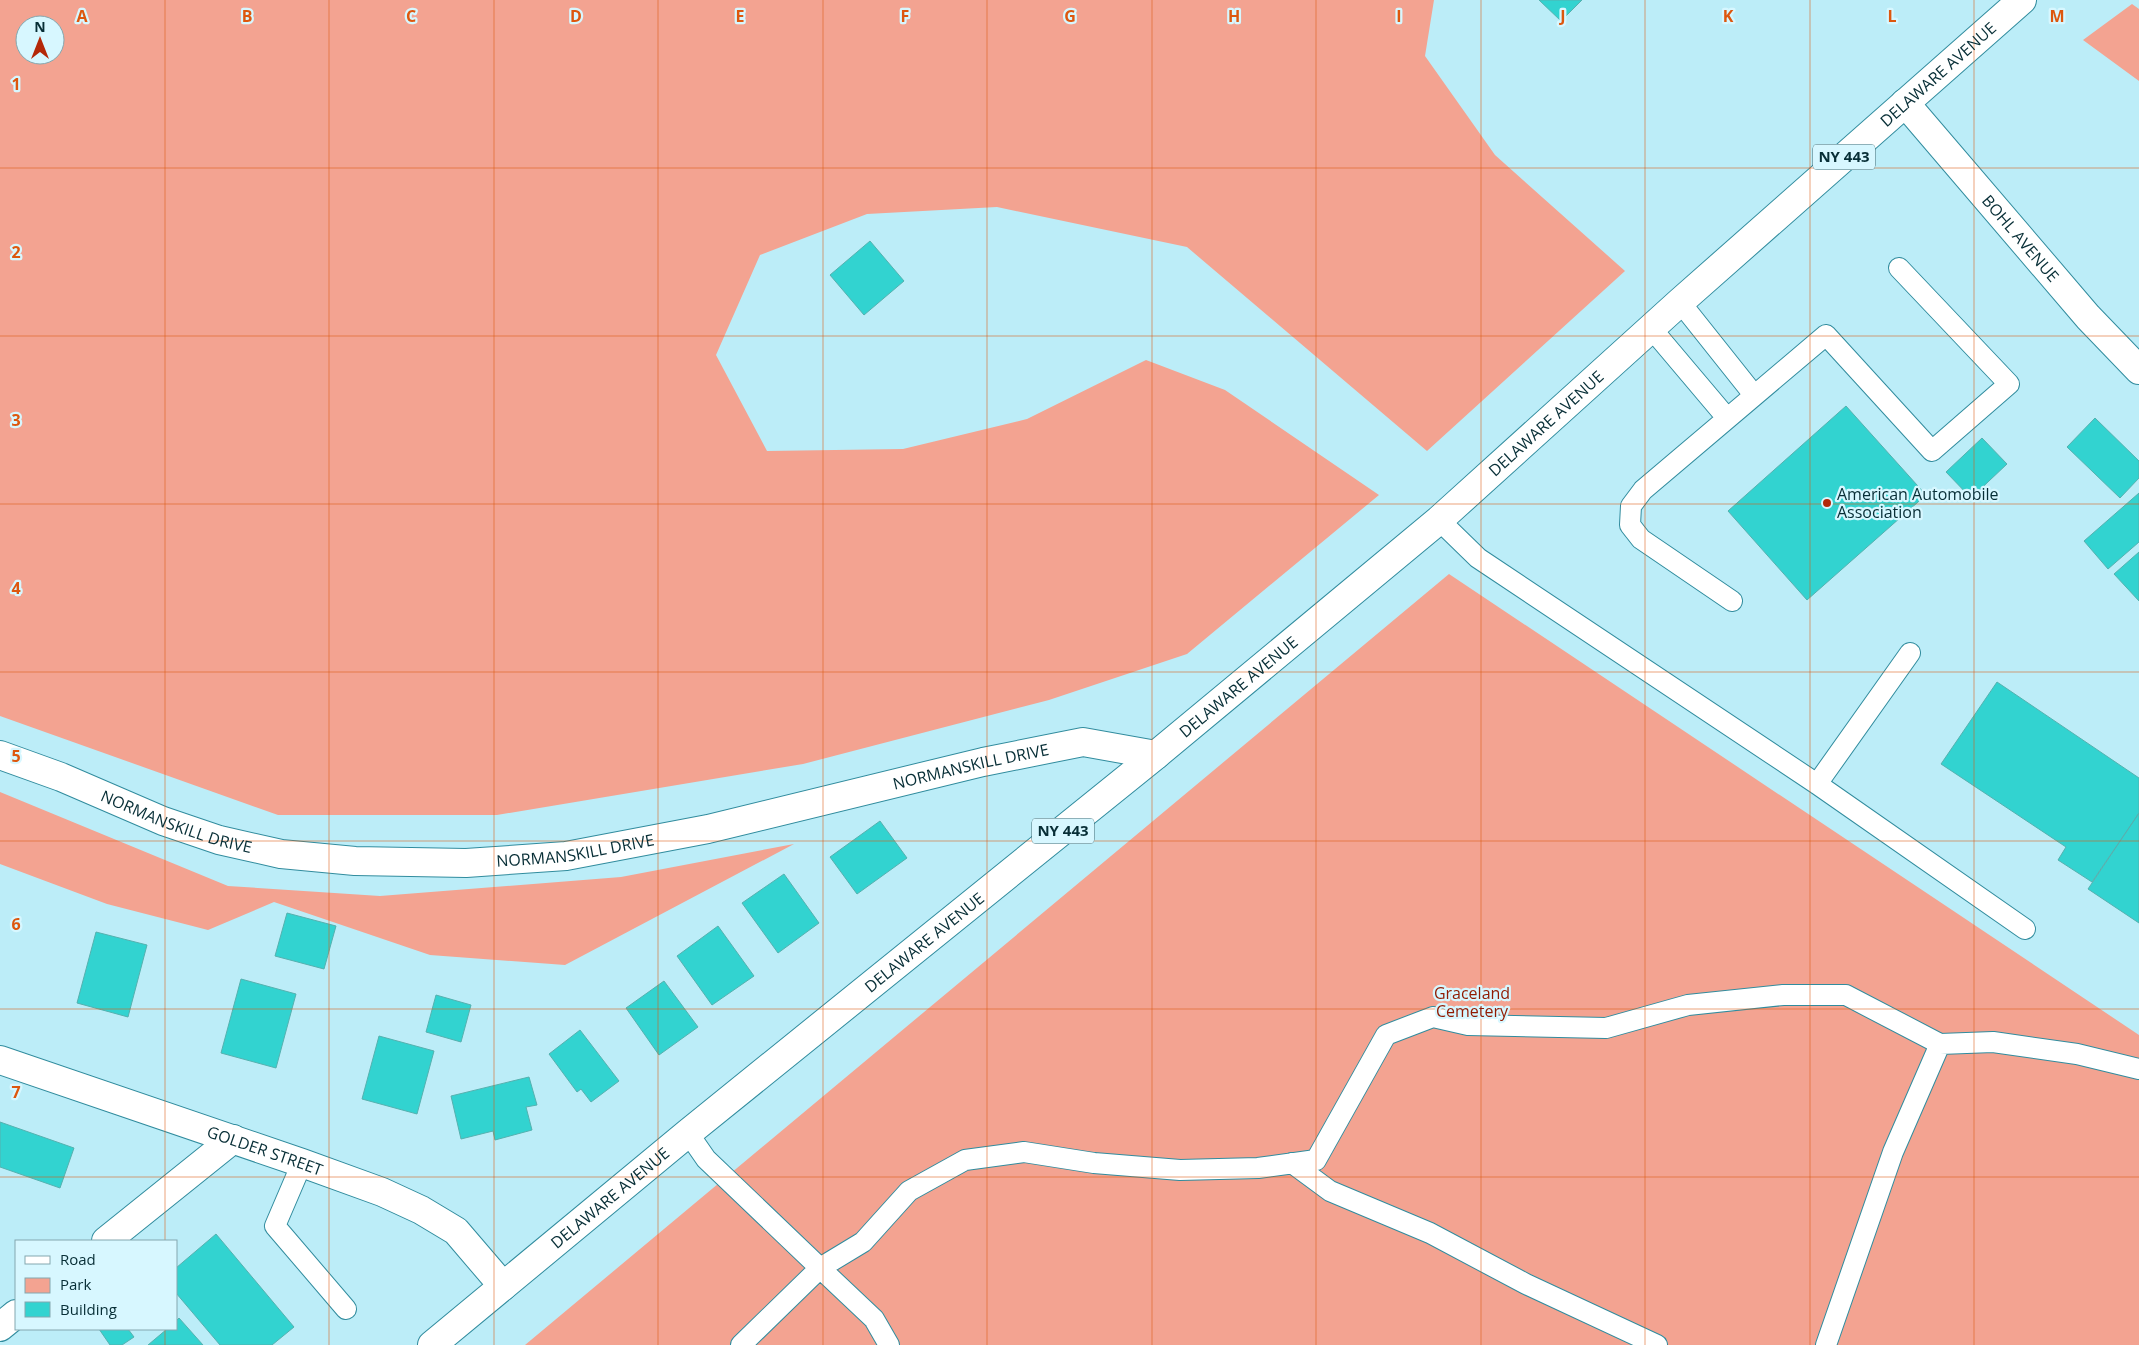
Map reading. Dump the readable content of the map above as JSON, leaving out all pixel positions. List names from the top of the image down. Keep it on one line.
{"streets":{"street":["DELAWARE AVENUE","NY 443","BOHL AVENUE","NORMANSKILL DRIVE","GOLDER STREET"]},"crossings":[["DELAWARE AVENUE","BOHL AVENUE"],["DELAWARE AVENUE","NORMANSKILL DRIVE"],["DELAWARE AVENUE","GOLDER STREET"]],"parks":["Graceland Cemetery"],"places":["American Automobile Association"],"legend":["Road","Park","Building"],"north":"top","grid":{"columns":["A","B","C","D","E","F","G","H","I","J","K","L","M"],"rows":["1","2","3","4","5","6","7"]}}
